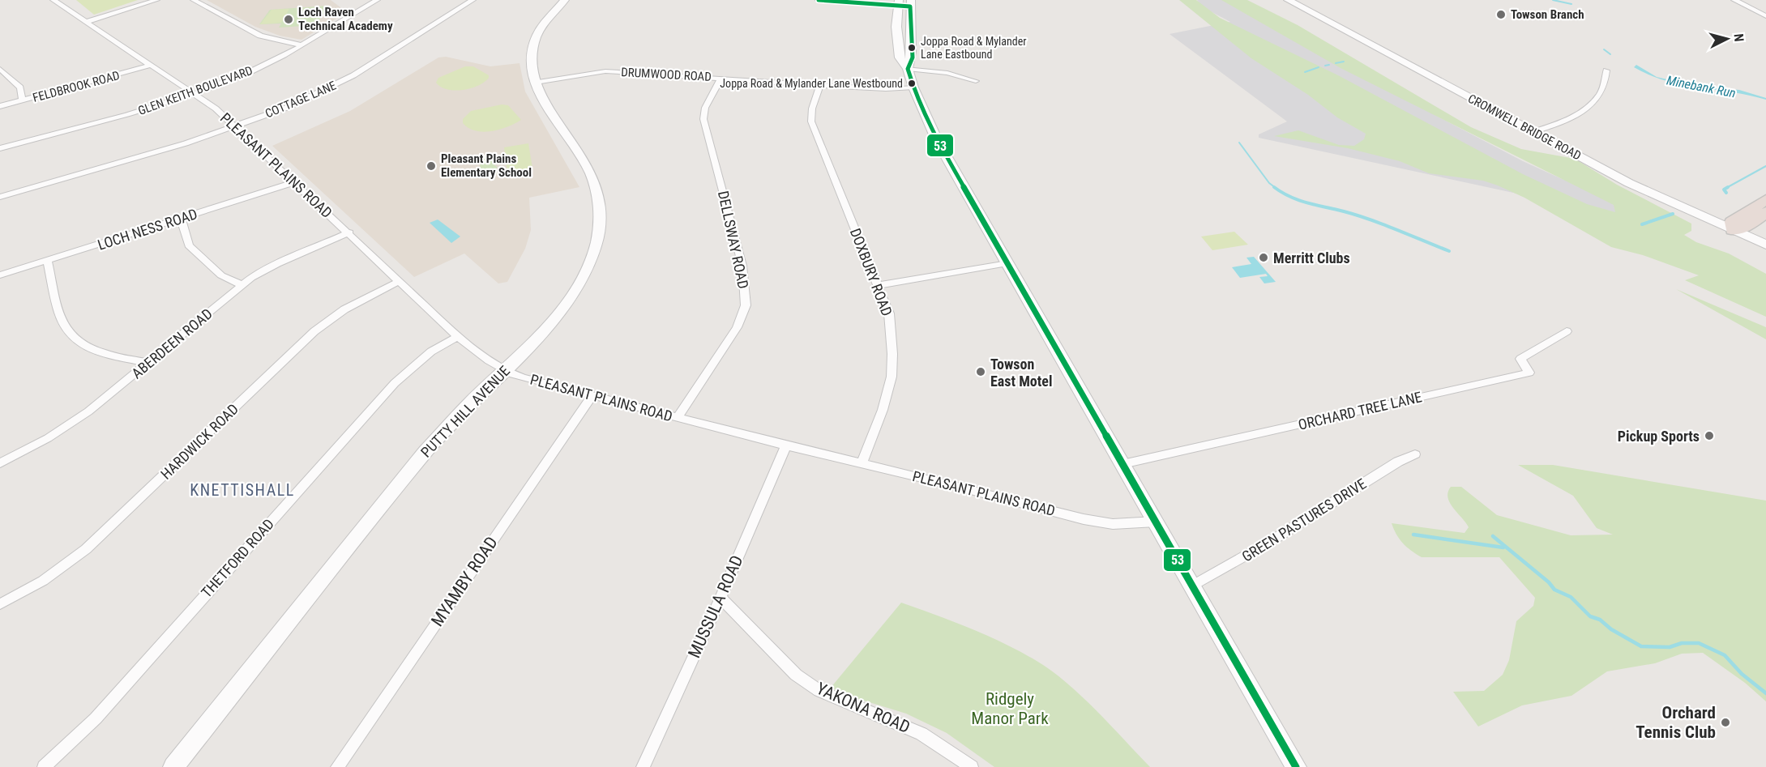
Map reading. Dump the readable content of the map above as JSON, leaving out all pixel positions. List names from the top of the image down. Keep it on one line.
{"streets":{"street":["DRUMWOOD ROAD","FELDBROOK ROAD","GLEN KEITH BOULEVARD","COTTAGE LANE","CROMWELL BRIDGE ROAD","PLEASANT PLAINS ROAD","LOCH NESS ROAD","DELLSWAY ROAD","DOXBURY ROAD","ABERDEEN ROAD","ORCHARD TREE LANE","PUTTY HILL AVENUE","HARDWICK ROAD","GREEN PASTURES DRIVE","THETFORD ROAD","MYAMBY ROAD","MUSSULA ROAD","YAKONA ROAD"]},"crossings":[["DRUMWOOD ROAD","DELLSWAY ROAD"],["DRUMWOOD ROAD","DOXBURY ROAD"],["DRUMWOOD ROAD","PUTTY HILL AVENUE"],["FELDBROOK ROAD","PLEASANT PLAINS ROAD"],["GLEN KEITH BOULEVARD","PLEASANT PLAINS ROAD"],["COTTAGE LANE","PLEASANT PLAINS ROAD"],["PLEASANT PLAINS ROAD","LOCH NESS ROAD"],["PLEASANT PLAINS ROAD","DELLSWAY ROAD"],["PLEASANT PLAINS ROAD","DOXBURY ROAD"],["PLEASANT PLAINS ROAD","ABERDEEN ROAD"],["PLEASANT PLAINS ROAD","PUTTY HILL AVENUE"],["PLEASANT PLAINS ROAD","HARDWICK ROAD"],["PLEASANT PLAINS ROAD","THETFORD ROAD"],["PLEASANT PLAINS ROAD","MYAMBY ROAD"],["PLEASANT PLAINS ROAD","MUSSULA ROAD"],["MUSSULA ROAD","YAKONA ROAD"]],"districts":["KNETTISHALL"],"water":["Minebank Run"],"parks":["Ridgely Manor Park"],"places":["Towson Branch","Loch Raven Technical Academy","Joppa Road & Mylander Lane Eastbound","Joppa Road & Mylander Lane Westbound","Pleasant Plains Elementary School","Merritt Clubs","Towson East Motel","Pickup Sports","Orchard Tennis Club"],"lines":["transit line 53"],"north":"right"}
